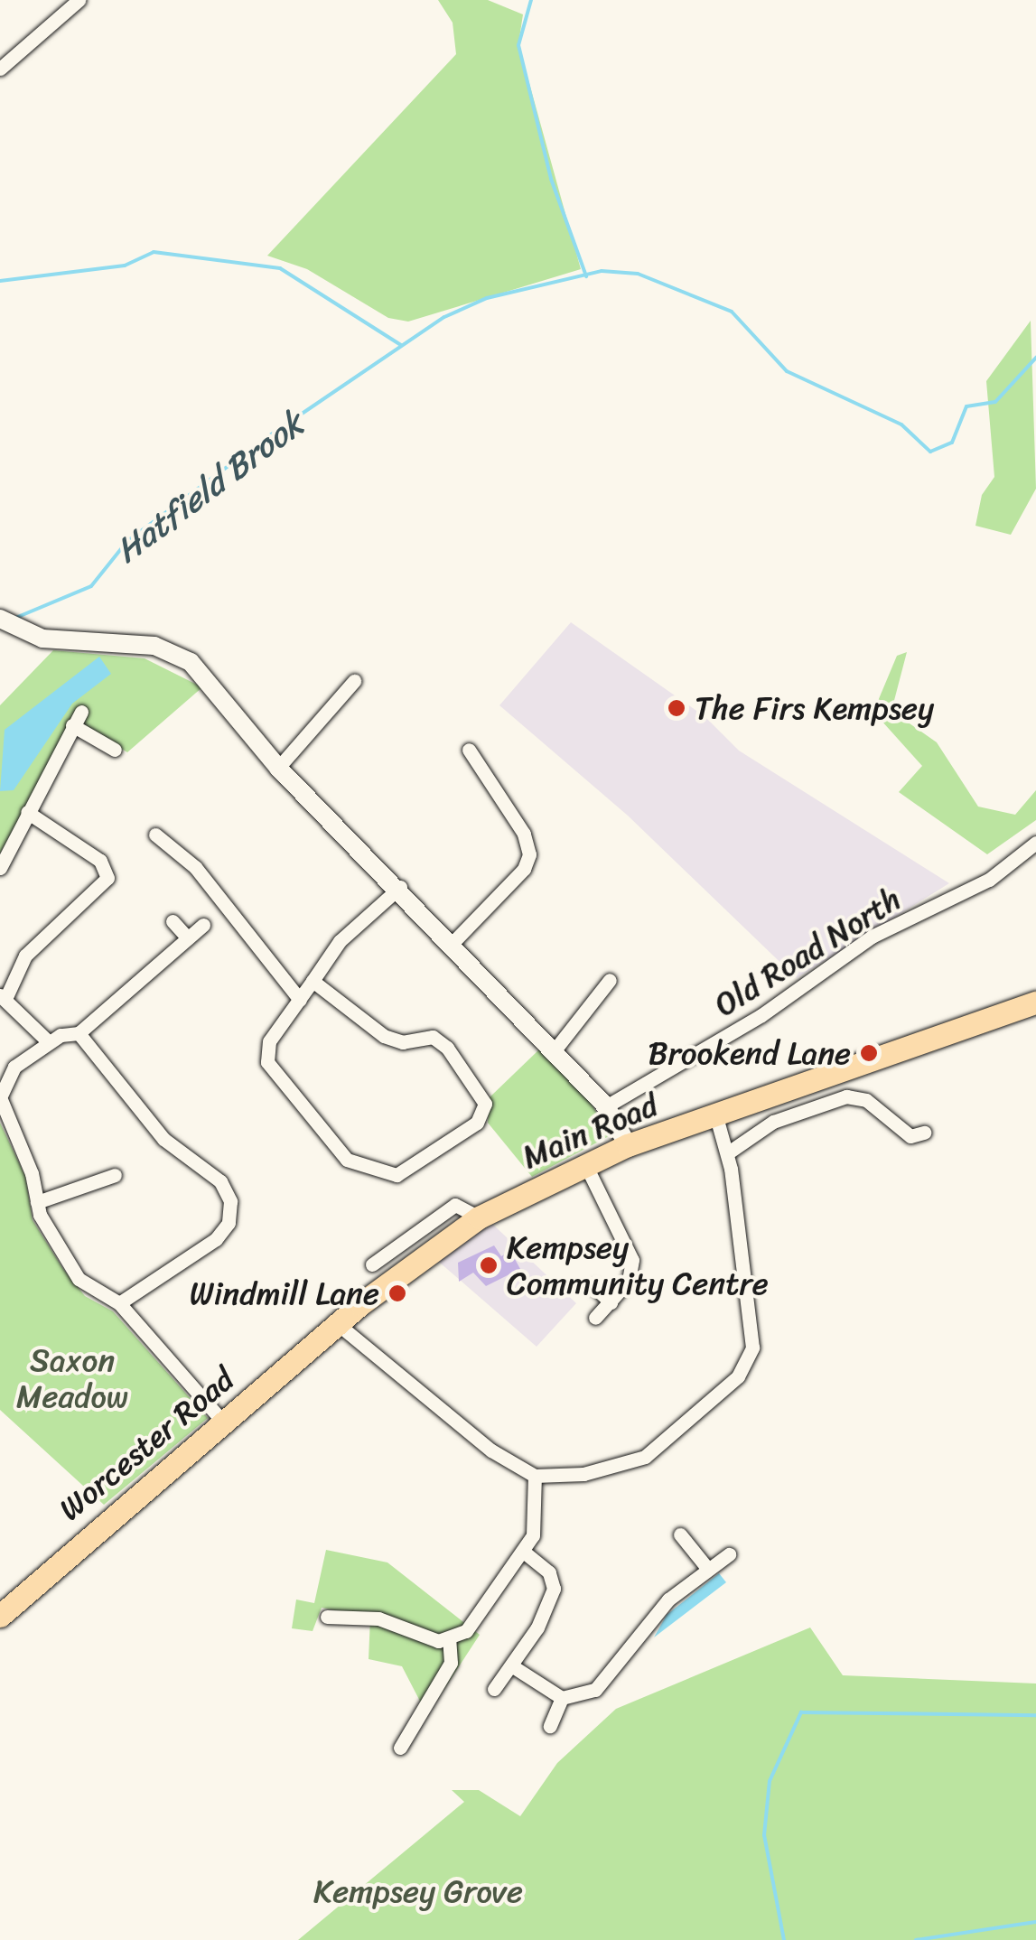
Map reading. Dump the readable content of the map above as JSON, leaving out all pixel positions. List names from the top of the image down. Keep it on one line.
{"streets":{"main road":["Main Road","Worcester Road"],"street":["Old Road North"]},"crossings":[["Main Road","Worcester Road"]],"water":["Hatfield Brook"],"parks":["Saxon Meadow","Kempsey Grove"],"places":["The Firs Kempsey","Brookend Lane","Kempsey Community Centre","Windmill Lane"]}
